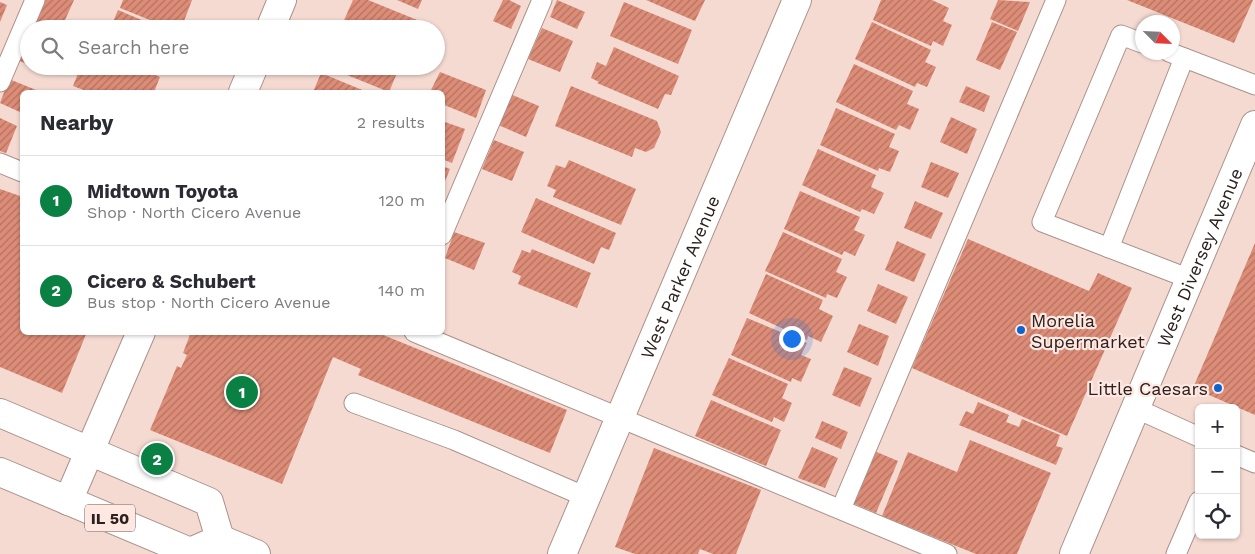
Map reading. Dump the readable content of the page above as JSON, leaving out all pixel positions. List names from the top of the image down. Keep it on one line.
{"streets":{"main road":["West Diversey Avenue","West Parker Avenue","IL 50"]},"places":["Morelia Supermarket","Little Caesars"],"north":"bottom right","page":{"search":"Search here","heading":["Nearby","2 results"],"list":[{"mark":"1","name":"Midtown Toyota","note":"Shop · North Cicero Avenue","value":"120 m"},{"mark":"2","name":"Cicero & Schubert","note":"Bus stop · North Cicero Avenue","value":"140 m"}],"pins":["1","2"],"map_buttons":["+","−"]}}
